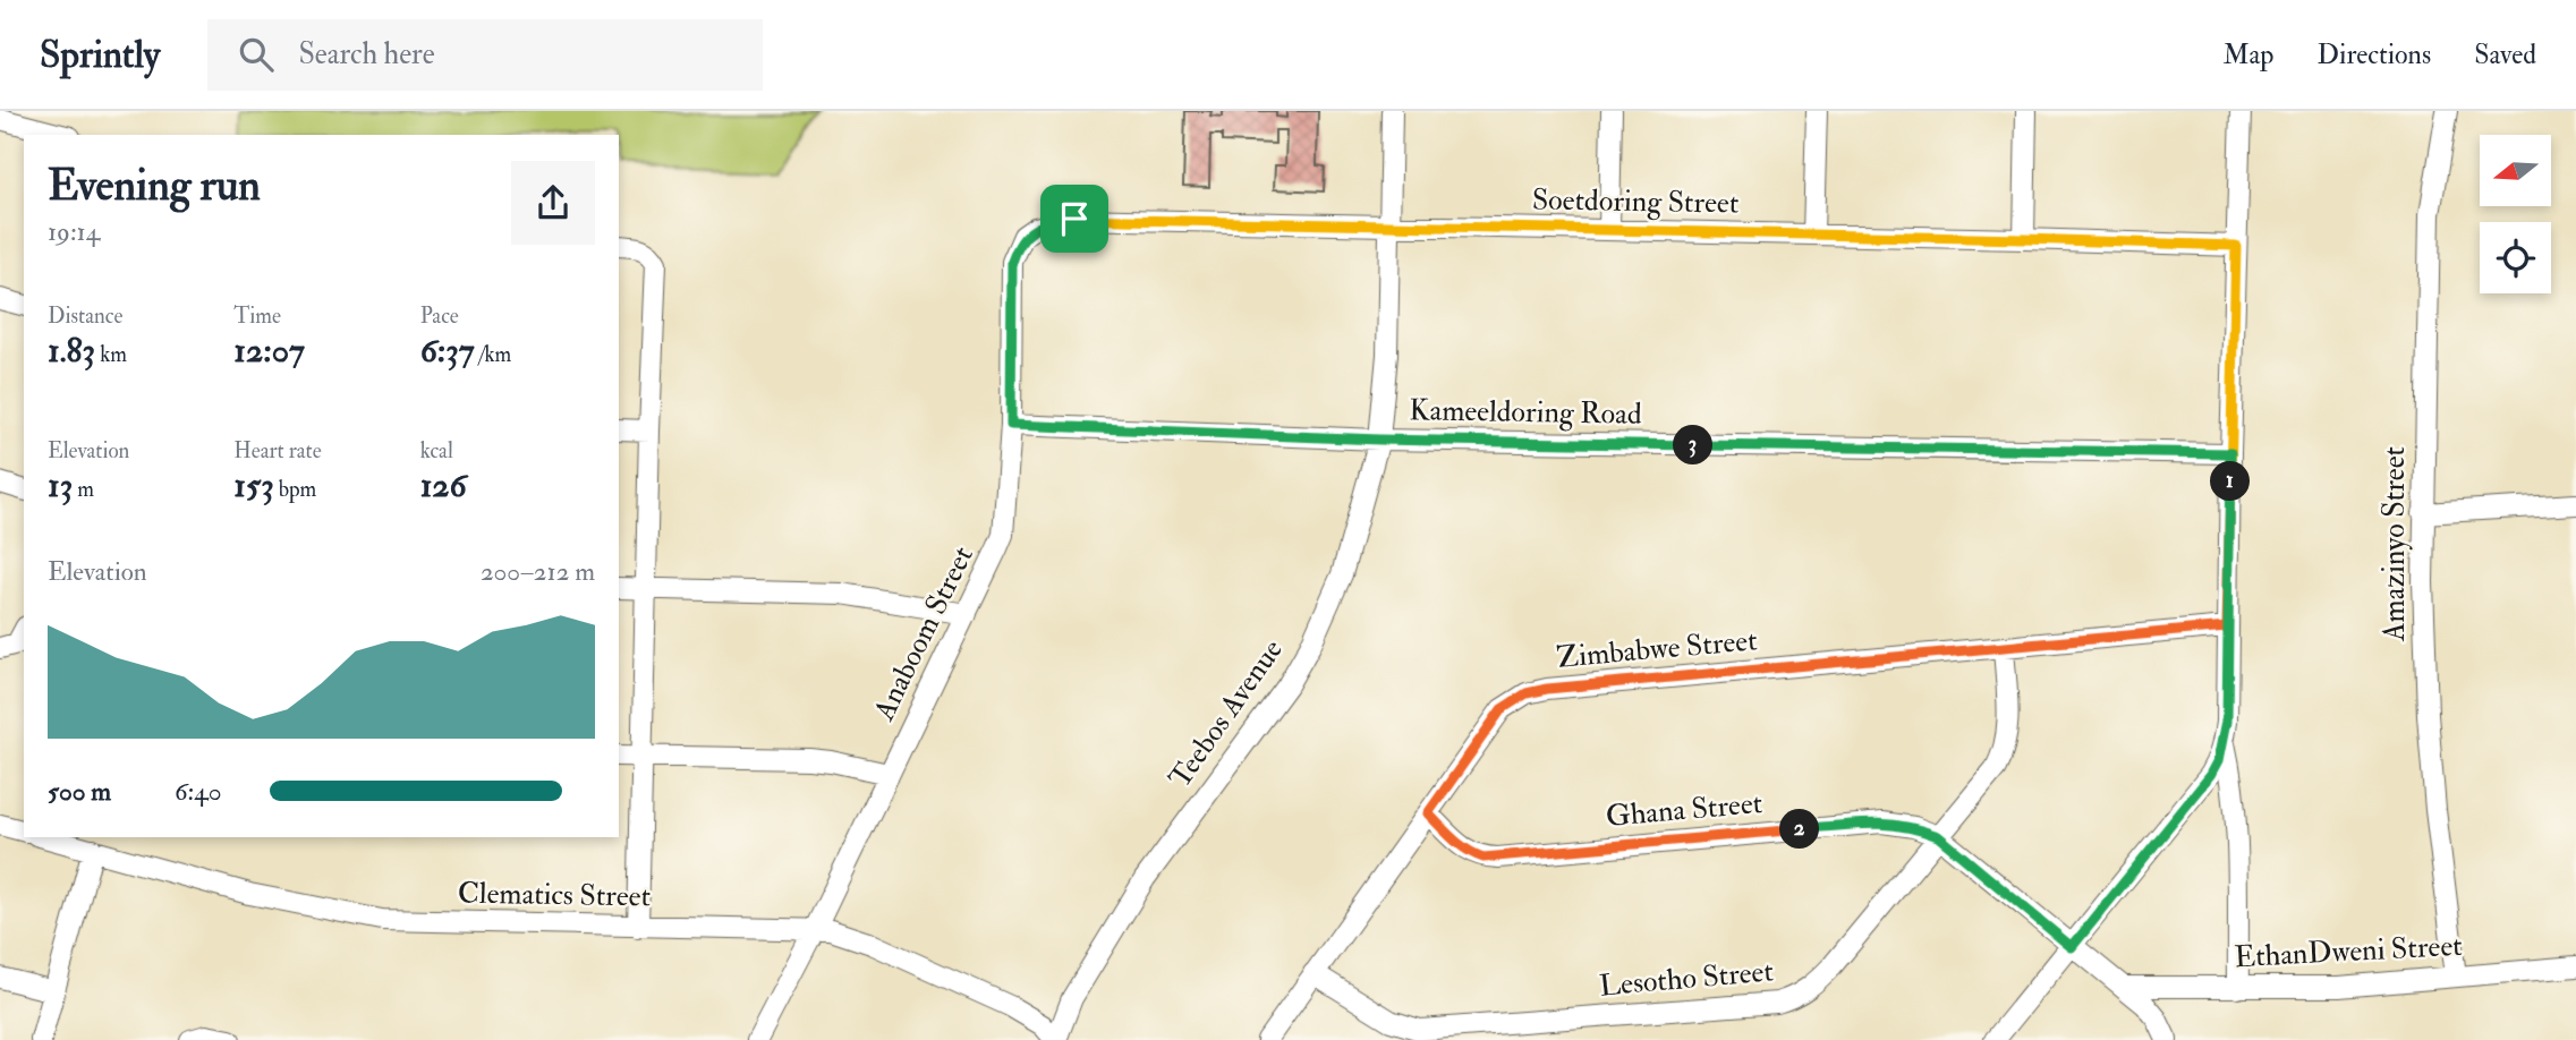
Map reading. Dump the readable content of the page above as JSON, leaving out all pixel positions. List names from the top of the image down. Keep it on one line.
{"streets":{"street":["Soetdoring Street","Kameeldoring Road","Amazinyo Street","Anaboom Street","Zimbabwe Street","Teebos Avenue","Ghana Street","Clematics Street","EthanDweni Street","Lesotho Street"]},"crossings":[["Soetdoring Street","Anaboom Street"],["Soetdoring Street","Teebos Avenue"],["Kameeldoring Road","Anaboom Street"],["Kameeldoring Road","Teebos Avenue"],["Amazinyo Street","EthanDweni Street"],["Anaboom Street","Clematics Street"],["Zimbabwe Street","Ghana Street"],["Zimbabwe Street","Lesotho Street"],["Teebos Avenue","Clematics Street"],["Ghana Street","EthanDweni Street"],["Ghana Street","Lesotho Street"]],"north":"left","page":{"header":"Sprintly","search":"Search here","nav":["Map","Directions","Saved"],"heading":["Evening run","19:14"],"stats":[["Distance","1.83 km"],["Time","12:07"],["Pace","6:37 /km"],["Elevation","13 m"],["Heart rate","153 bpm"],["kcal","126"]],"pins":["3","1","2"],"chart":["Elevation","200–212 m"],"list":[{"name":"500 m","note":"6:40"}]}}
